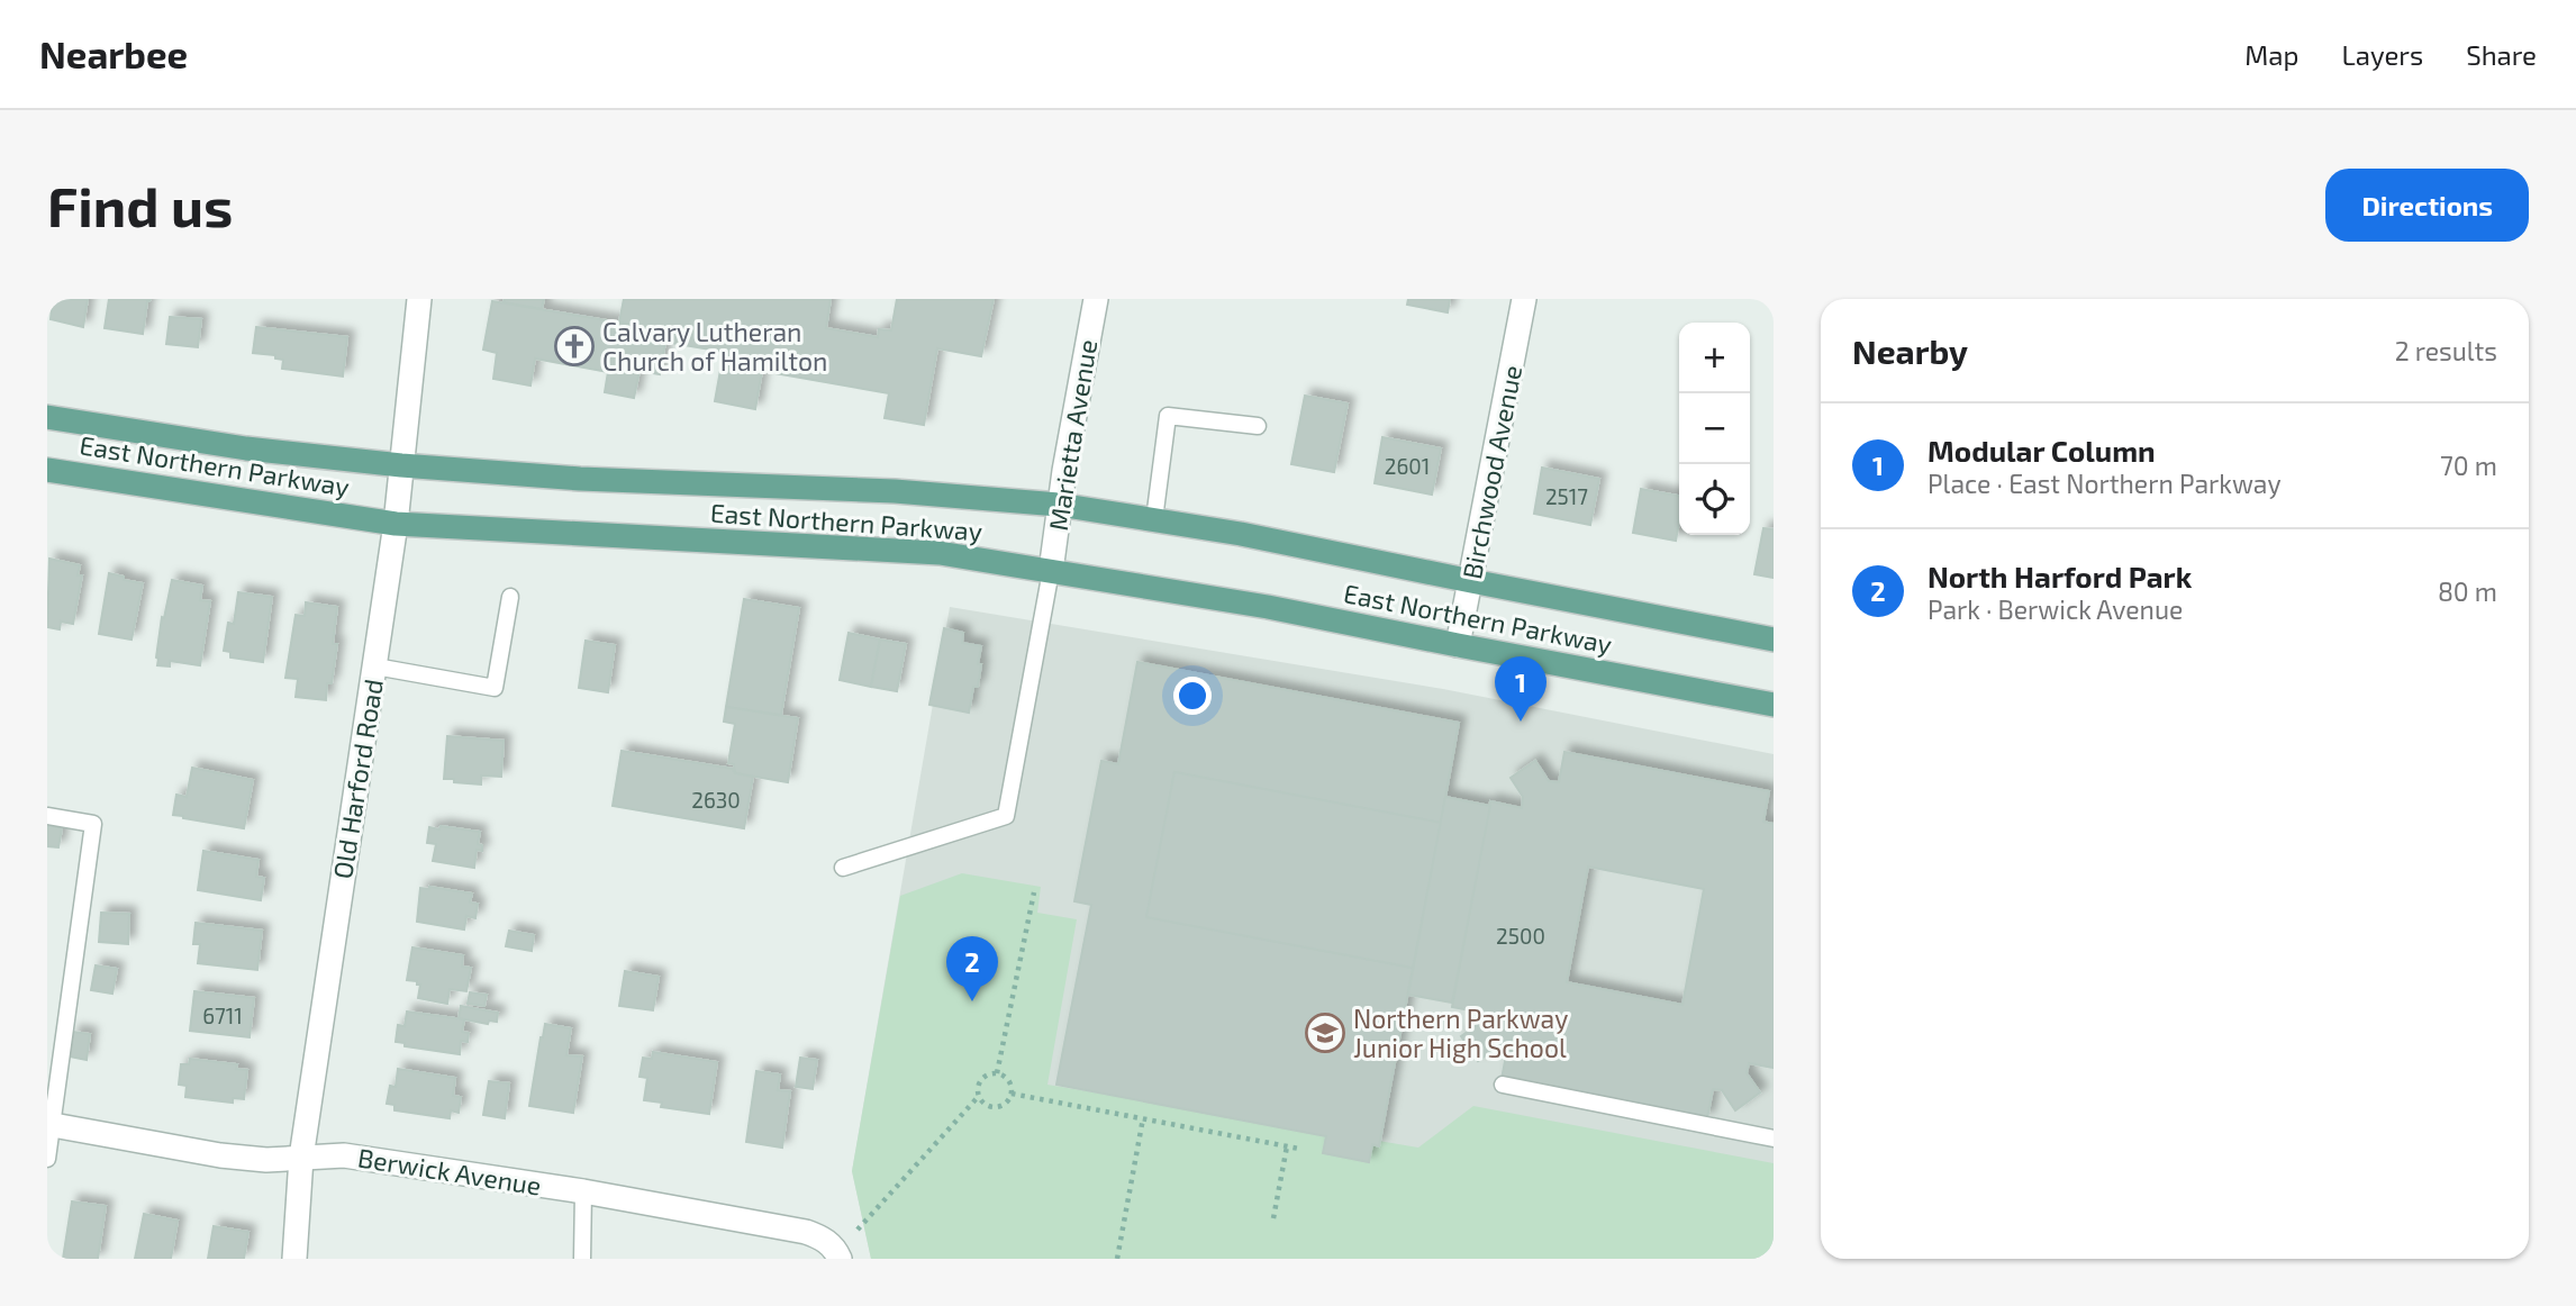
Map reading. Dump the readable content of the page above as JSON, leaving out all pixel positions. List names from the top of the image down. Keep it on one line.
{"streets":{"main road":["East Northern Parkway"],"street":["Marietta Avenue","Birchwood Avenue","Old Harford Road","Berwick Avenue"]},"crossings":[["Marietta Avenue","East Northern Parkway"],["East Northern Parkway","Birchwood Avenue"],["East Northern Parkway","Old Harford Road"],["Old Harford Road","Berwick Avenue"]],"places":{"church":["Calvary Lutheran Church of Hamilton"],"school or university":["Northern Parkway Junior High School"]},"house_numbers":["2601","2517","2630","2500","6711"],"page":{"header":"Nearbee","nav":["Map","Layers","Share"],"buttons":"Directions","title":"Find us","heading":["Nearby","2 results"],"map_buttons":["+","−"],"list":[{"mark":"1","name":"Modular Column","note":"Place · East Northern Parkway","value":"70 m"},{"mark":"2","name":"North Harford Park","note":"Park · Berwick Avenue","value":"80 m"}],"pins":["1","2"]}}
